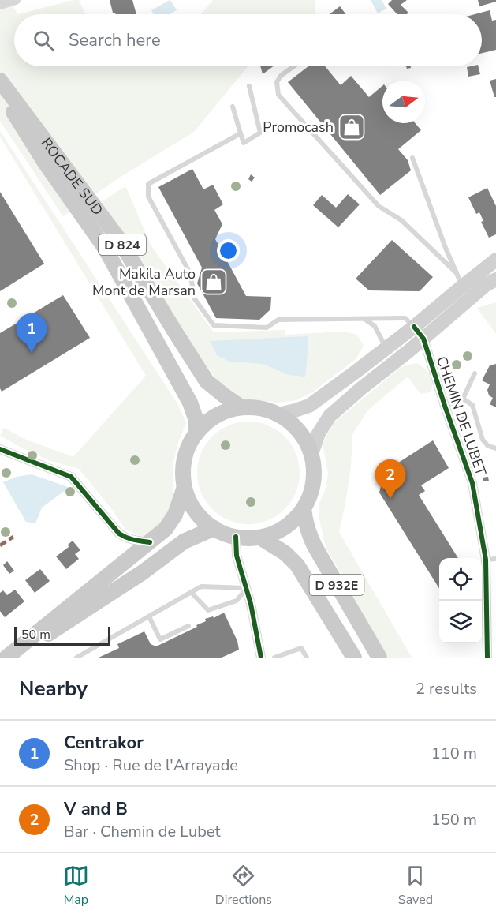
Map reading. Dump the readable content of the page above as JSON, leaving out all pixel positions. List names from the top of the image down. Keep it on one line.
{"streets":{"main road":["ROCADE SUD","D 824","D 932E"],"street":["CHEMIN DE LUBET"]},"crossings":[["ROCADE SUD","D 932E"]],"places":{"shop":["Promocash","Makila Auto Mont de Marsan"]},"scale_bar":"50 m","north":"right","page":{"search":"Search here","pins":["1","2"],"scale":"50 m","heading":["Nearby","2 results"],"list":[{"mark":"1","name":"Centrakor","note":"Shop · Rue de l'Arrayade","value":"110 m"},{"mark":"2","name":"V and B","note":"Bar · Chemin de Lubet","value":"150 m"}],"nav":["Map","Directions","Saved"]}}
